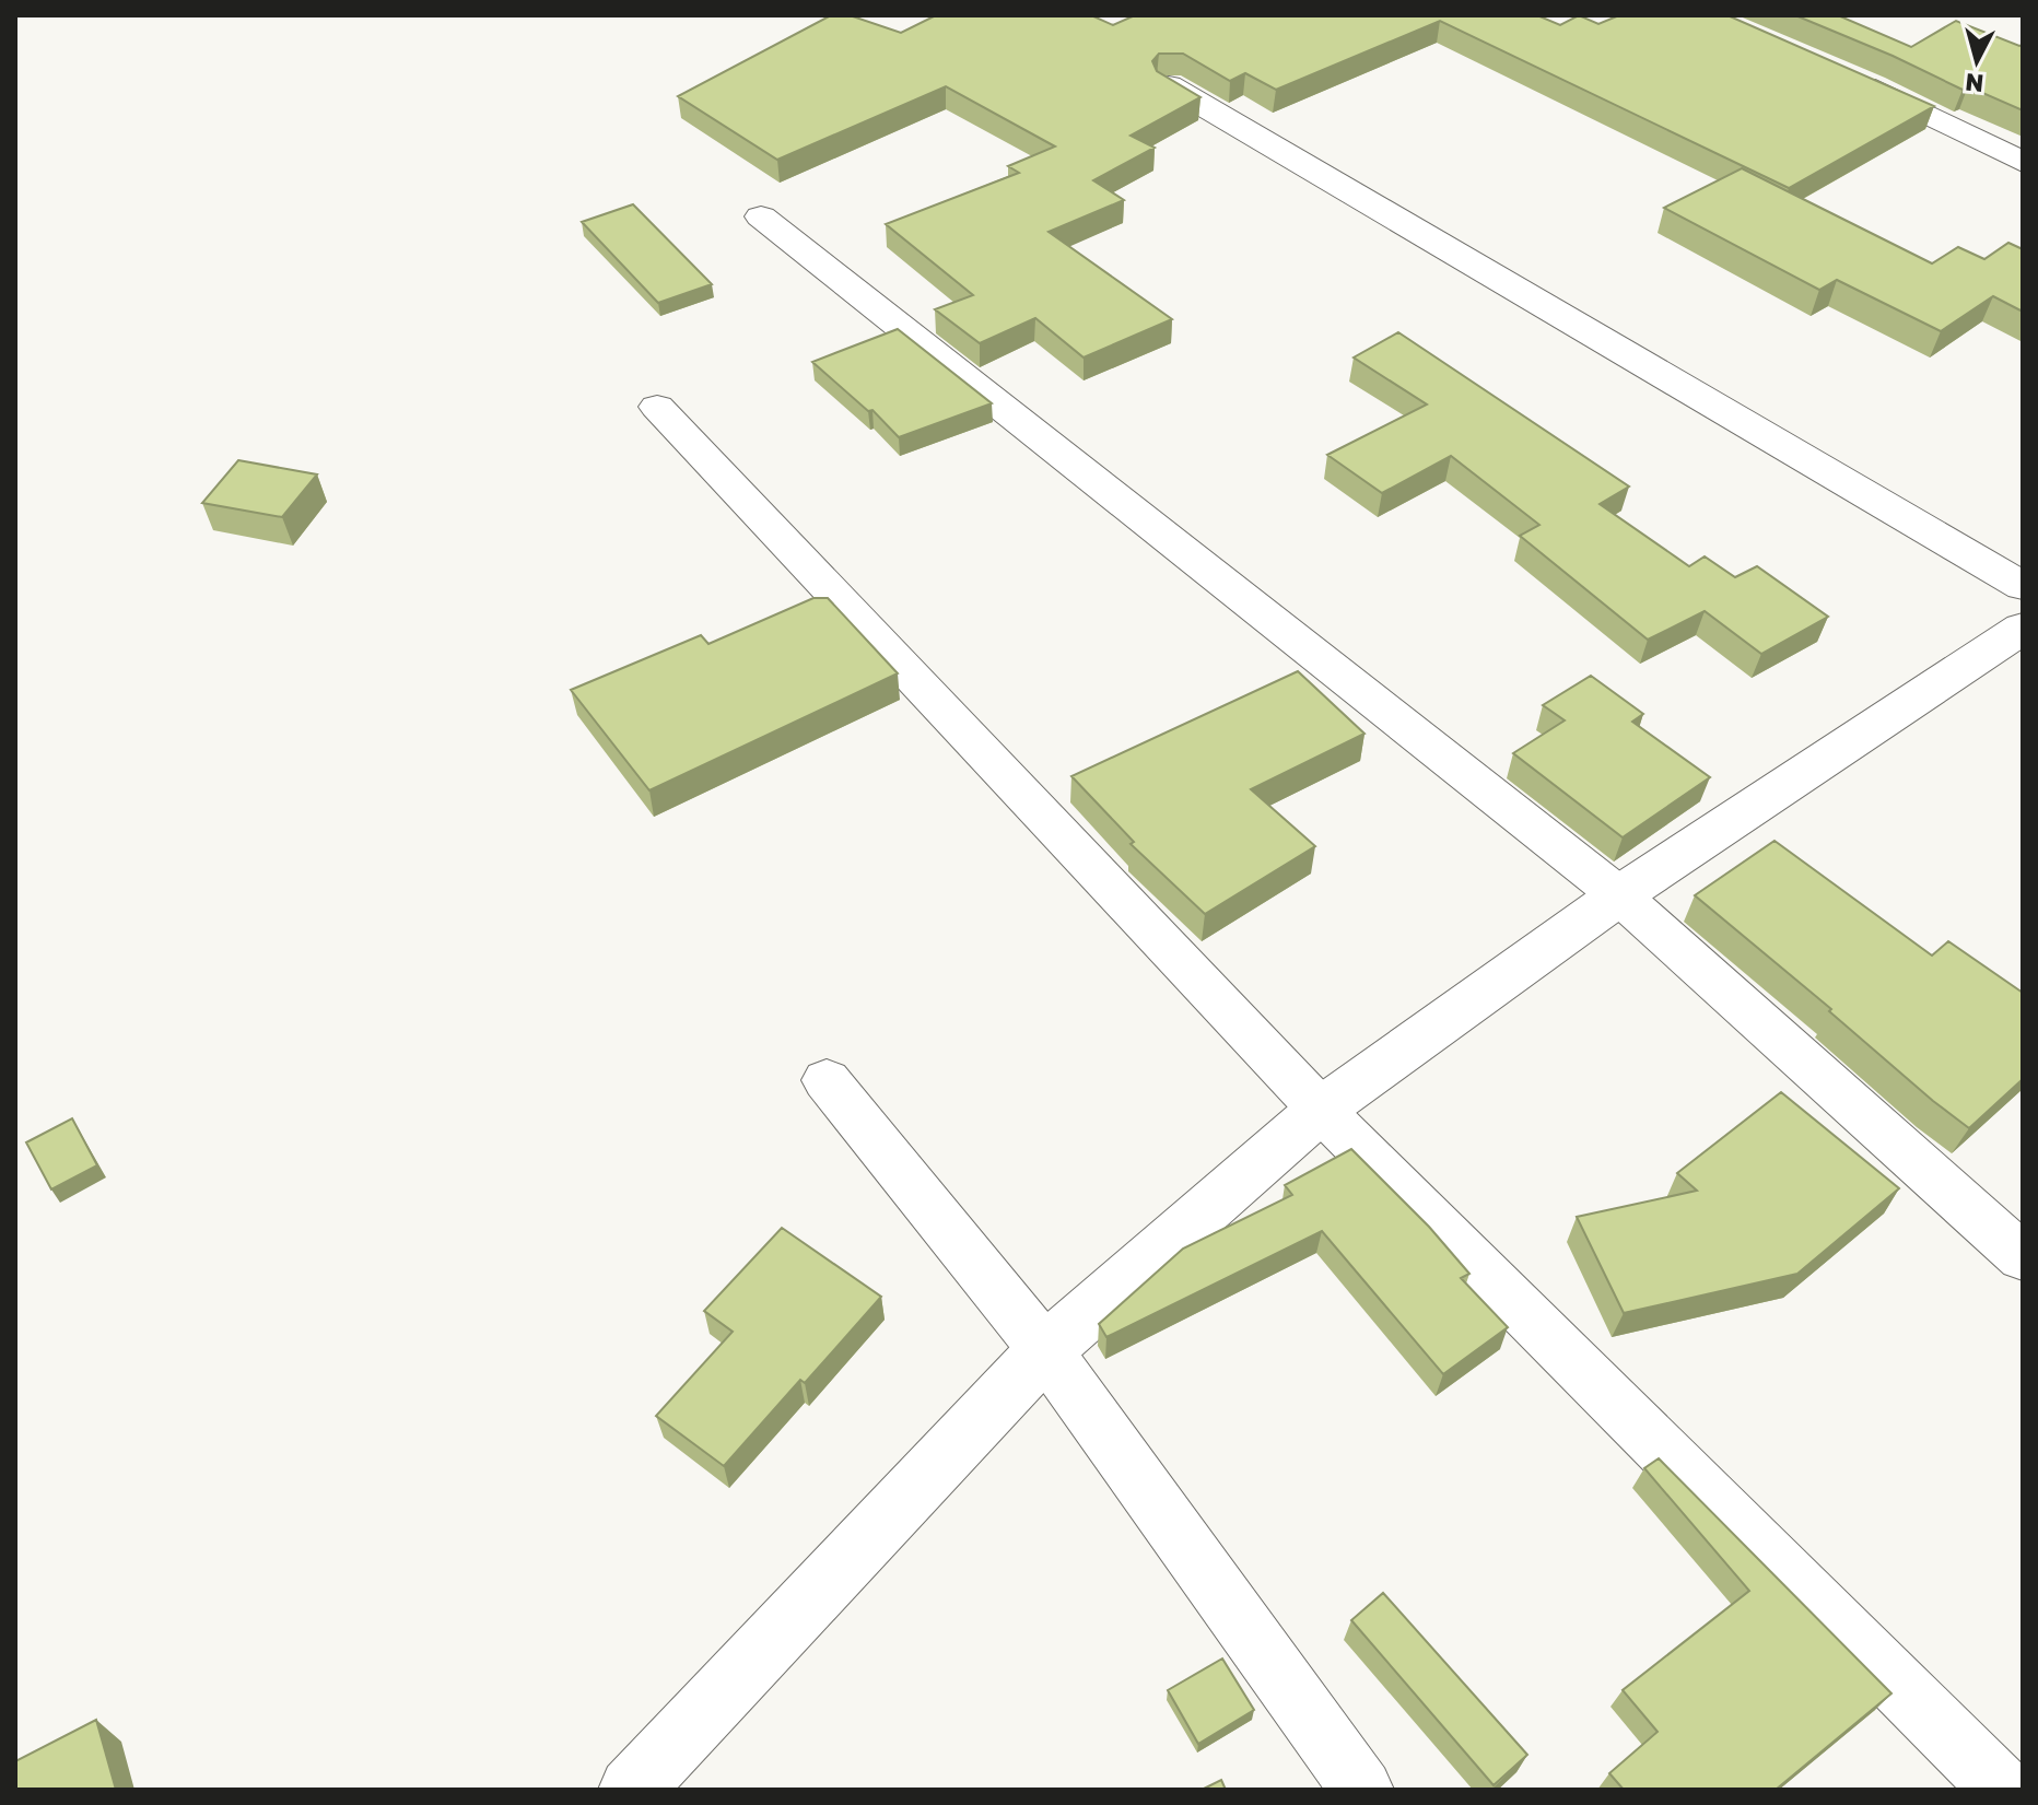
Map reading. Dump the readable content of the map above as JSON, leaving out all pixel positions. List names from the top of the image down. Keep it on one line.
{"north":"bottom"}
